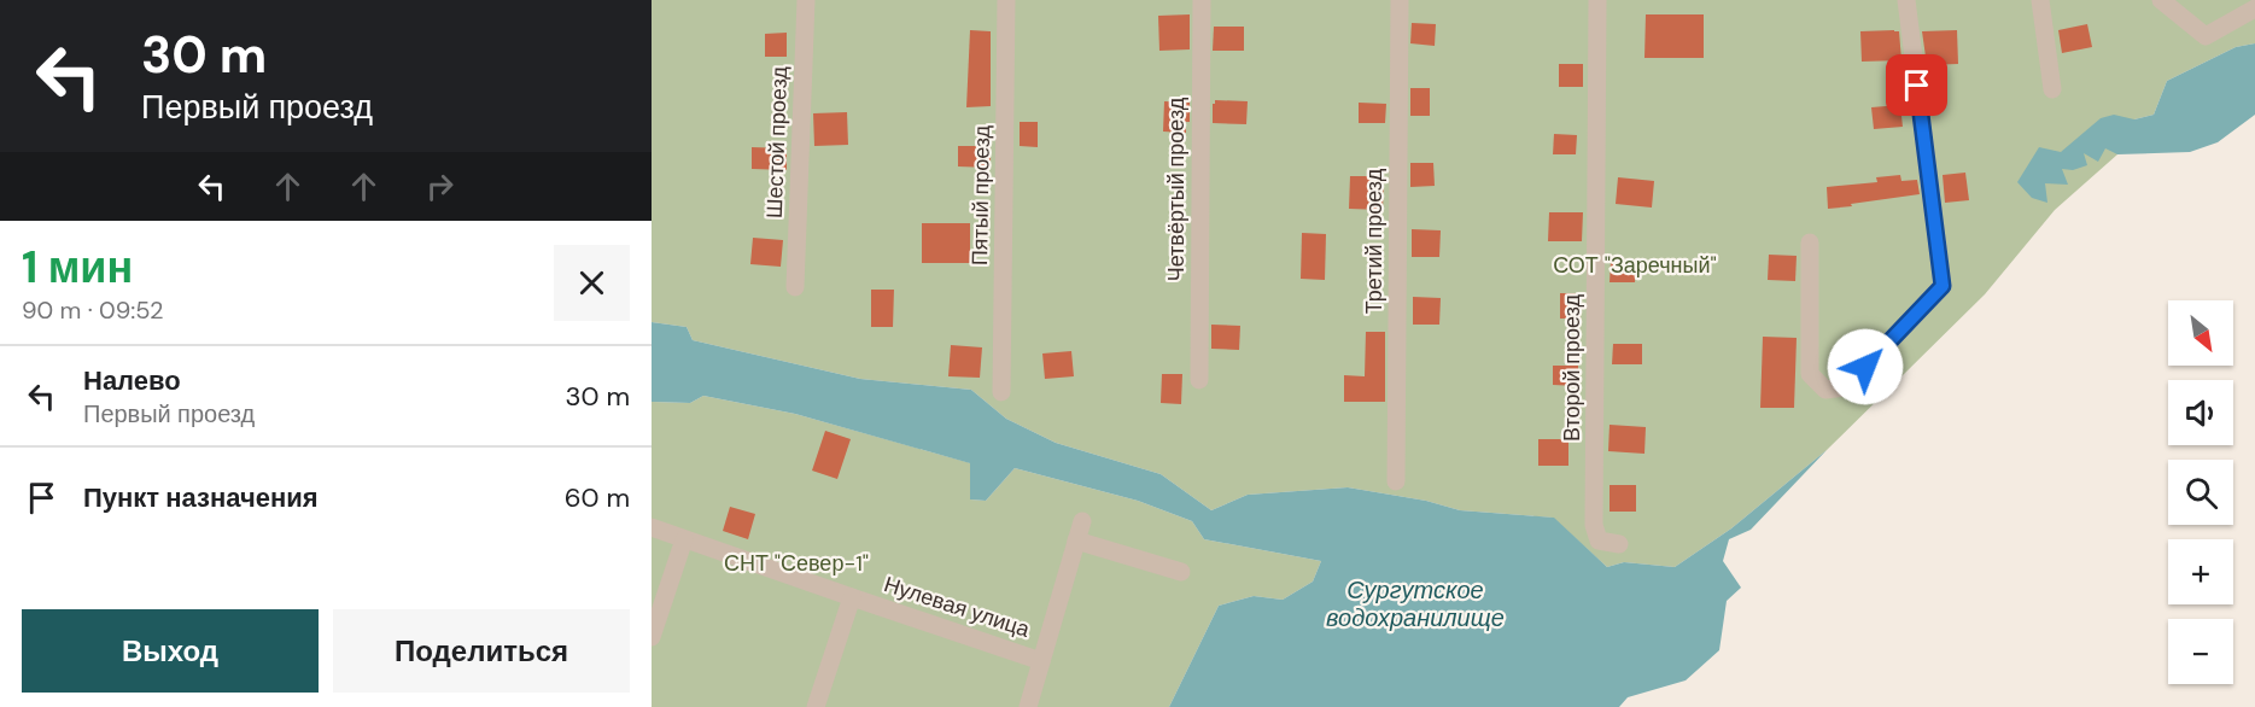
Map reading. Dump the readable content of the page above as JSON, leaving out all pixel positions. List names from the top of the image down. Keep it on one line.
{"streets":{"street":["Шестой проезд","Четвёртый проезд","Пятый проезд","Третий проезд","Второй проезд","Нулевая улица"]},"water":["Сургутское водохранилище"],"parks":["СОТ \"Заречный\"","СНТ \"Север-1\""],"north":"bottom right","page":{"turn":["30 m","Первый проезд"],"heading":["1 мин","90 m · 09:52"],"map_buttons":["+","−"],"list":[{"name":"Налево","note":"Первый проезд","value":"30 m"},{"name":"Пункт назначения","value":"60 m"}],"buttons":["Выход","Поделиться"]}}
